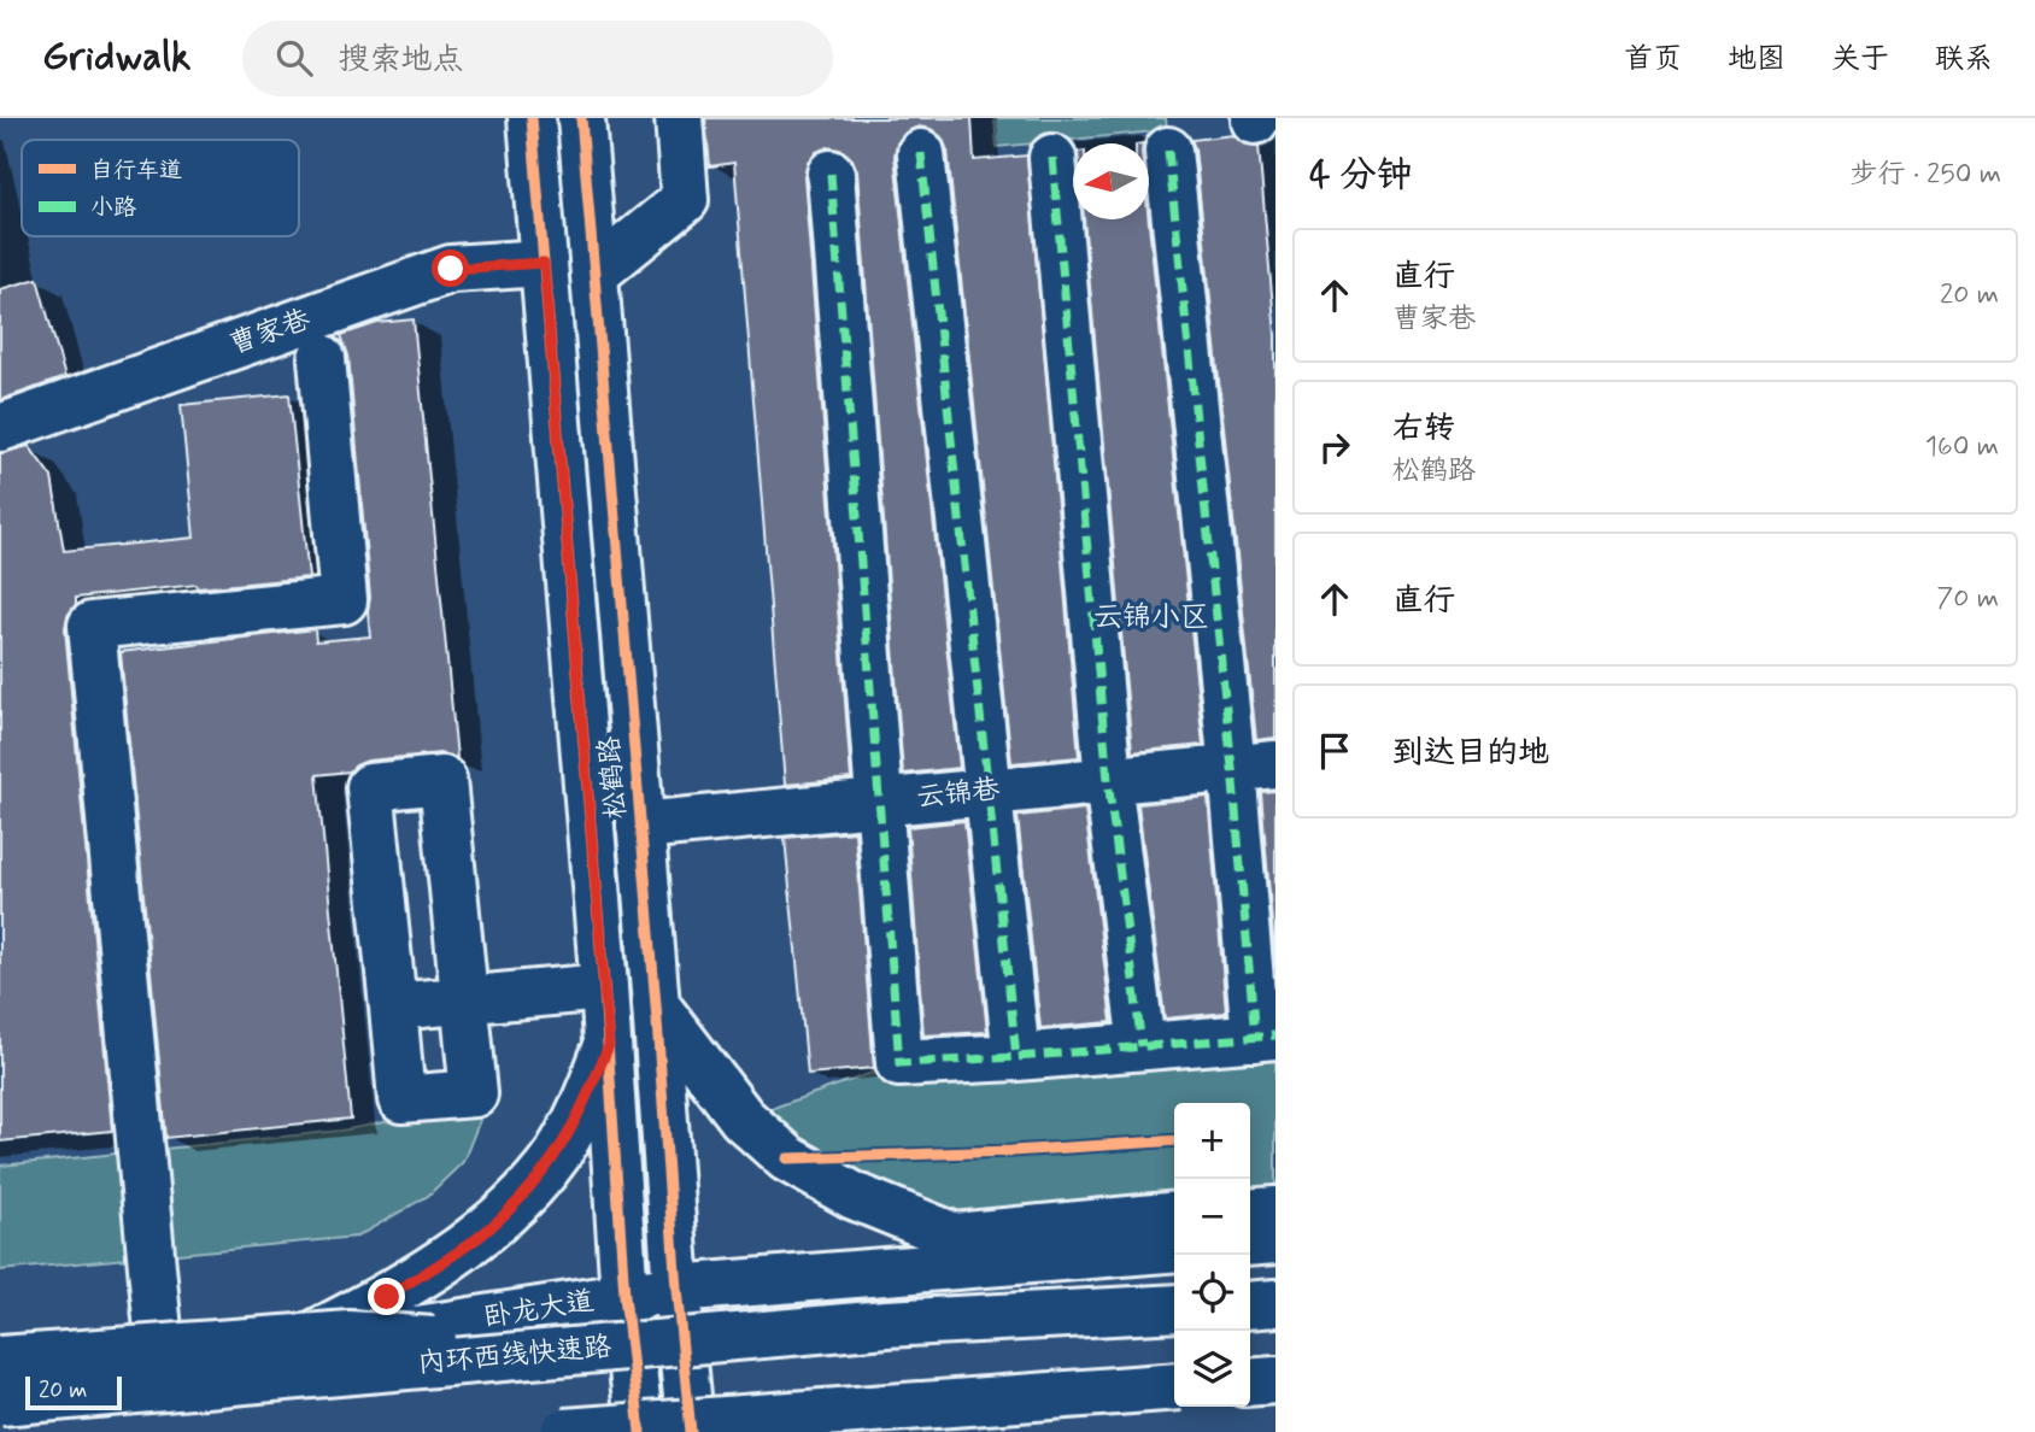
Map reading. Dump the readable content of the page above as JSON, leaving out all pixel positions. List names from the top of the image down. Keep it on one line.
{"streets":{"main road":["曹家巷","松鹤路","云锦巷","卧龙大道","内环西线快速路"]},"crossings":[["曹家巷","松鹤路"],["松鹤路","云锦巷"],["松鹤路","卧龙大道"]],"districts":["云锦小区"],"legend":["自行车道","小路"],"scale_bar":"20 m","north":"left","page":{"header":"Gridwalk","search":"搜索地点","nav":["首页","地图","关于","联系"],"heading":["4 分钟","步行 · 250 m"],"list":[["直行","曹家巷","20 m"],["右转","松鹤路","160 m"],["直行","70 m"],"到达目的地"],"map_buttons":["+","−"],"scale":"20 m"}}
